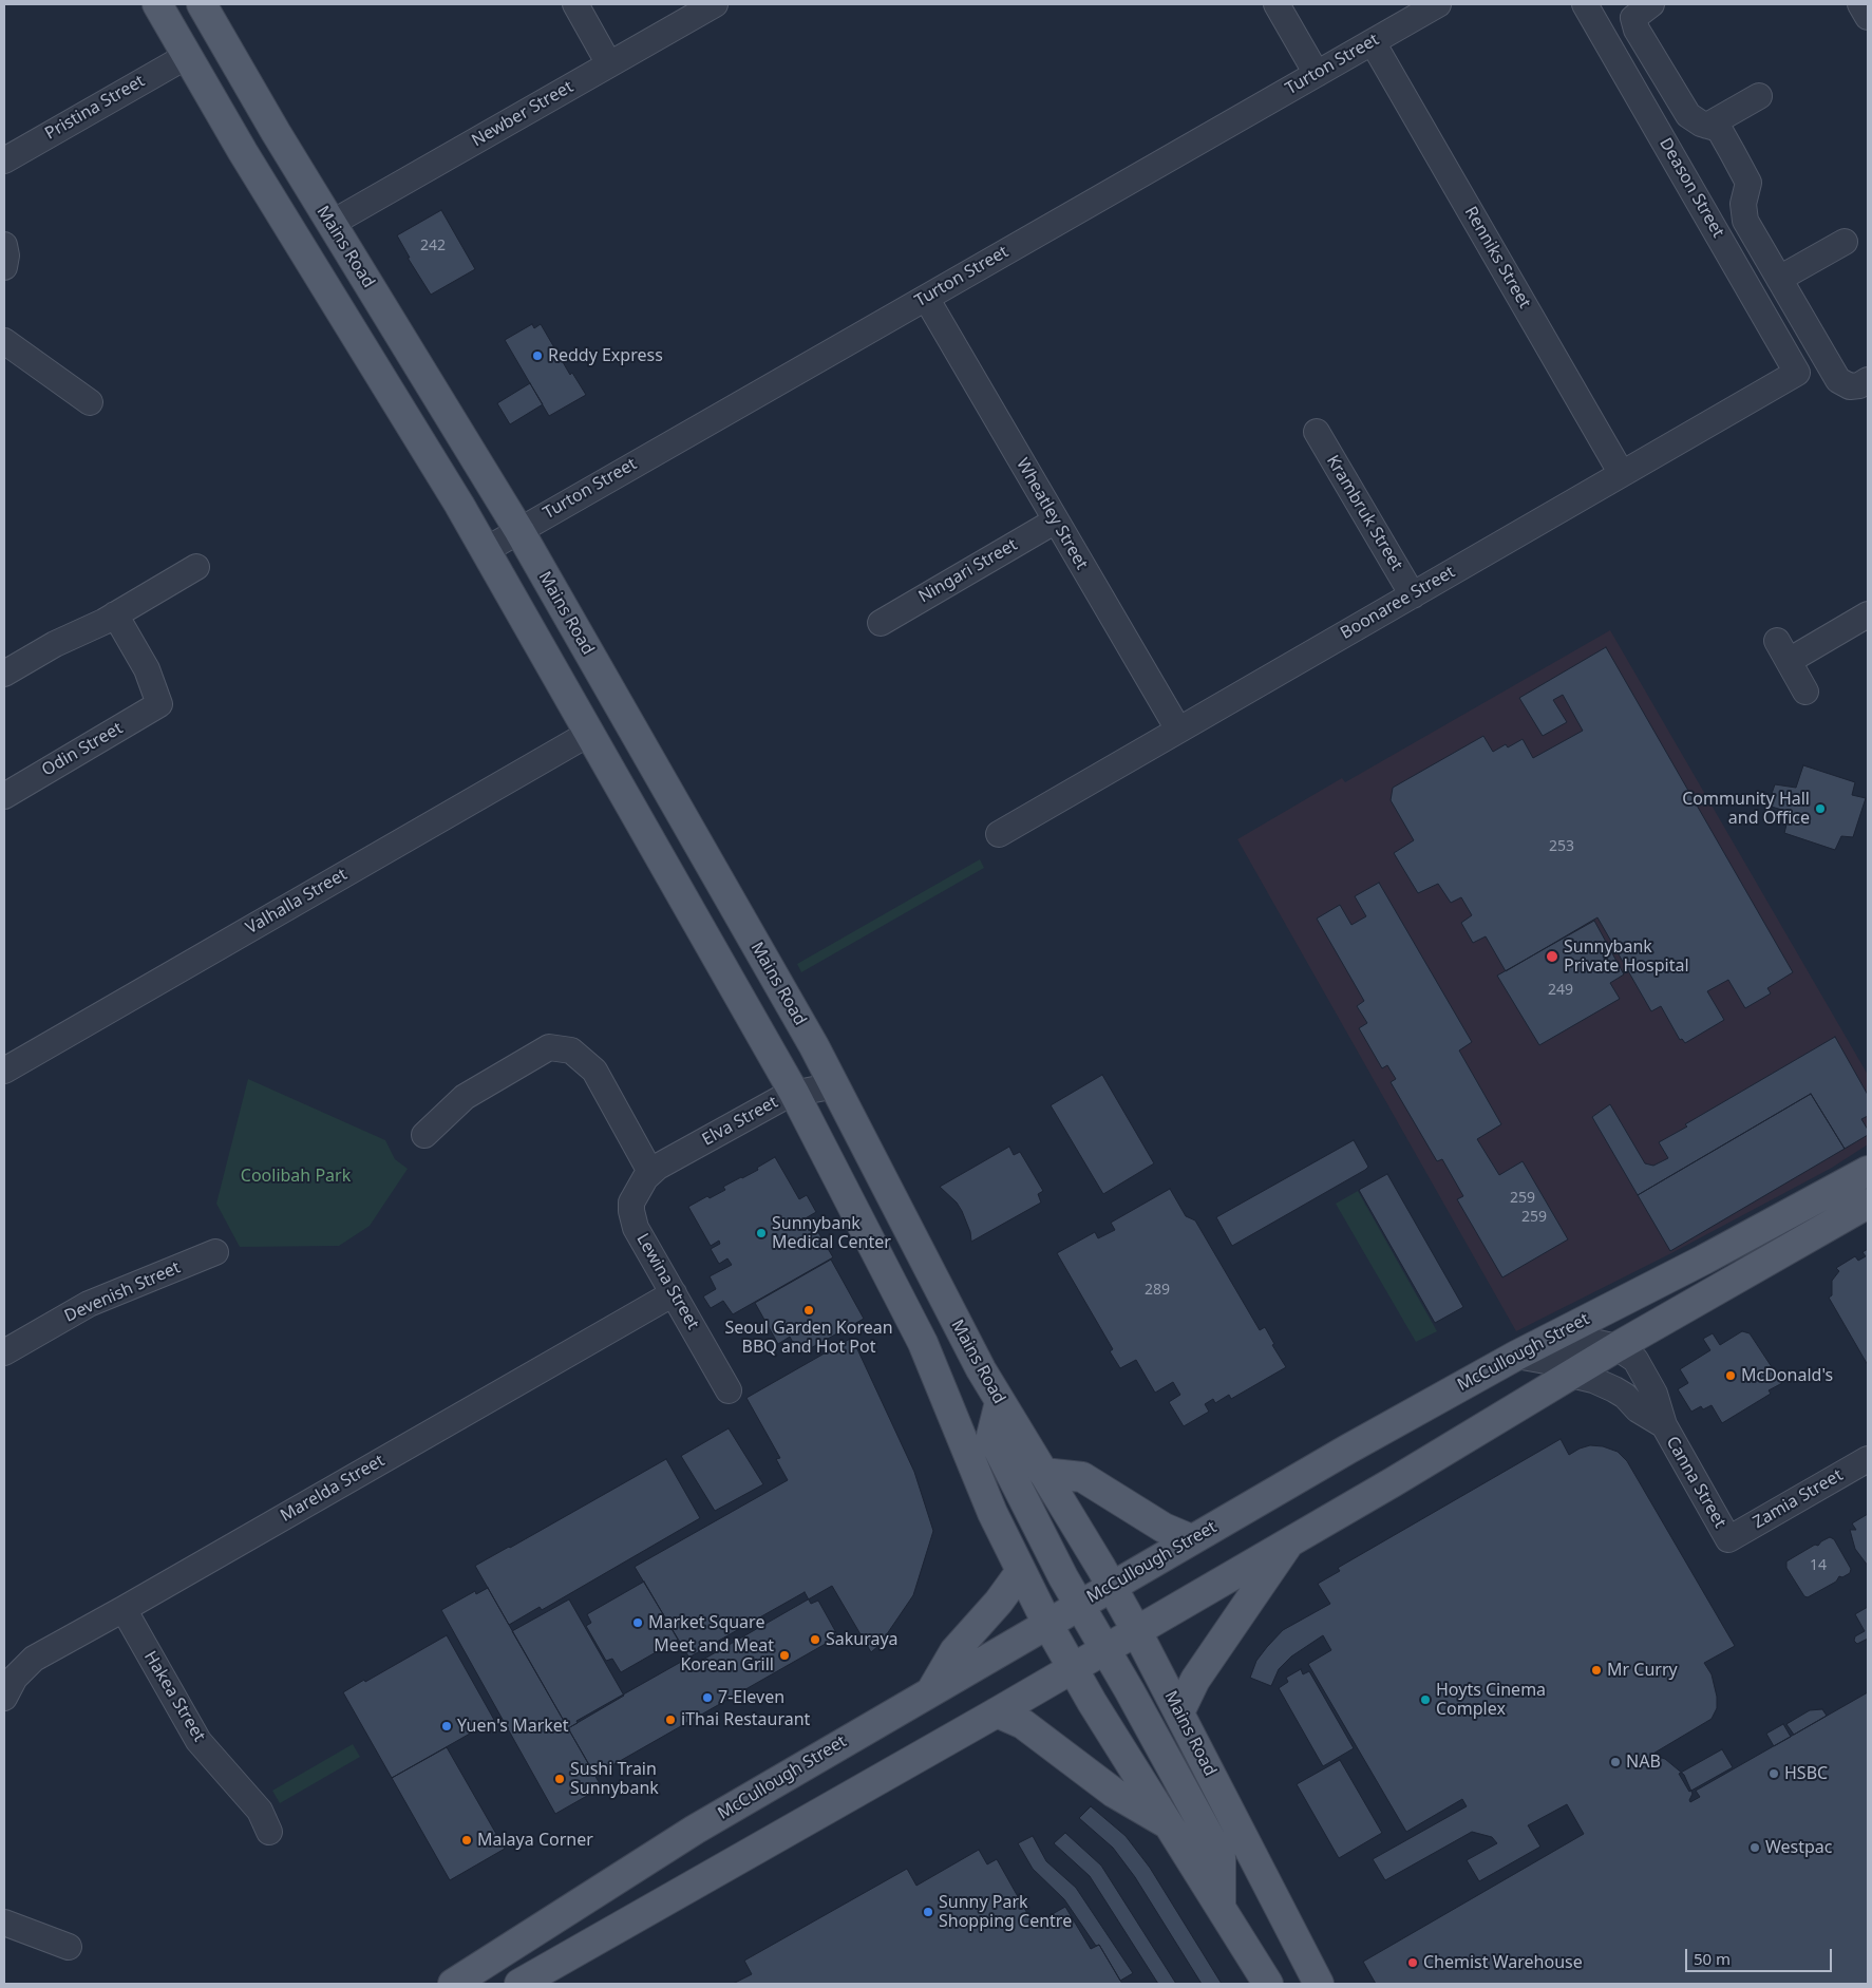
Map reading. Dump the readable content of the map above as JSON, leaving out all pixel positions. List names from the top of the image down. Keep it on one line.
{"streets":{"main road":["Mains Road","McCullough Street"],"street":["Turton Street","Pristina Street","Newber Street","Deason Street","Renniks Street","Krambruk Street","Wheatley Street","Ningari Street","Boonaree Street","Odin Street","Valhalla Street","Elva Street","Lewina Street","Devenish Street","Canna Street","Marelda Street","Zamia Street","Hakea Street"]},"crossings":[["Turton Street","Mains Road"],["Turton Street","Renniks Street"],["Turton Street","Wheatley Street"],["Newber Street","Mains Road"],["Deason Street","Boonaree Street"],["Mains Road","Elva Street"],["Mains Road","McCullough Street"],["Renniks Street","Boonaree Street"],["Krambruk Street","Boonaree Street"],["Wheatley Street","Ningari Street"],["Wheatley Street","Boonaree Street"],["Elva Street","Lewina Street"],["Lewina Street","Marelda Street"],["McCullough Street","Canna Street"],["Canna Street","Zamia Street"],["Marelda Street","Hakea Street"]],"parks":["Coolibah Park"],"places":["Reddy Express","Community Hall and Office","Sunnybank Private Hospital","Sunnybank Medical Center","Seoul Garden Korean BBQ and Hot Pot","McDonald's","Market Square","Sakuraya","Meet and Meat Korean Grill","Mr Curry","7-Eleven","Hoyts Cinema Complex","iThai Restaurant","Yuen's Market","NAB","HSBC","Sushi Train Sunnybank","Malaya Corner","Westpac","Sunny Park Shopping Centre","Chemist Warehouse"],"house_numbers":["242","253","249","259","259","289","14"],"scale_bar":"50 m"}
